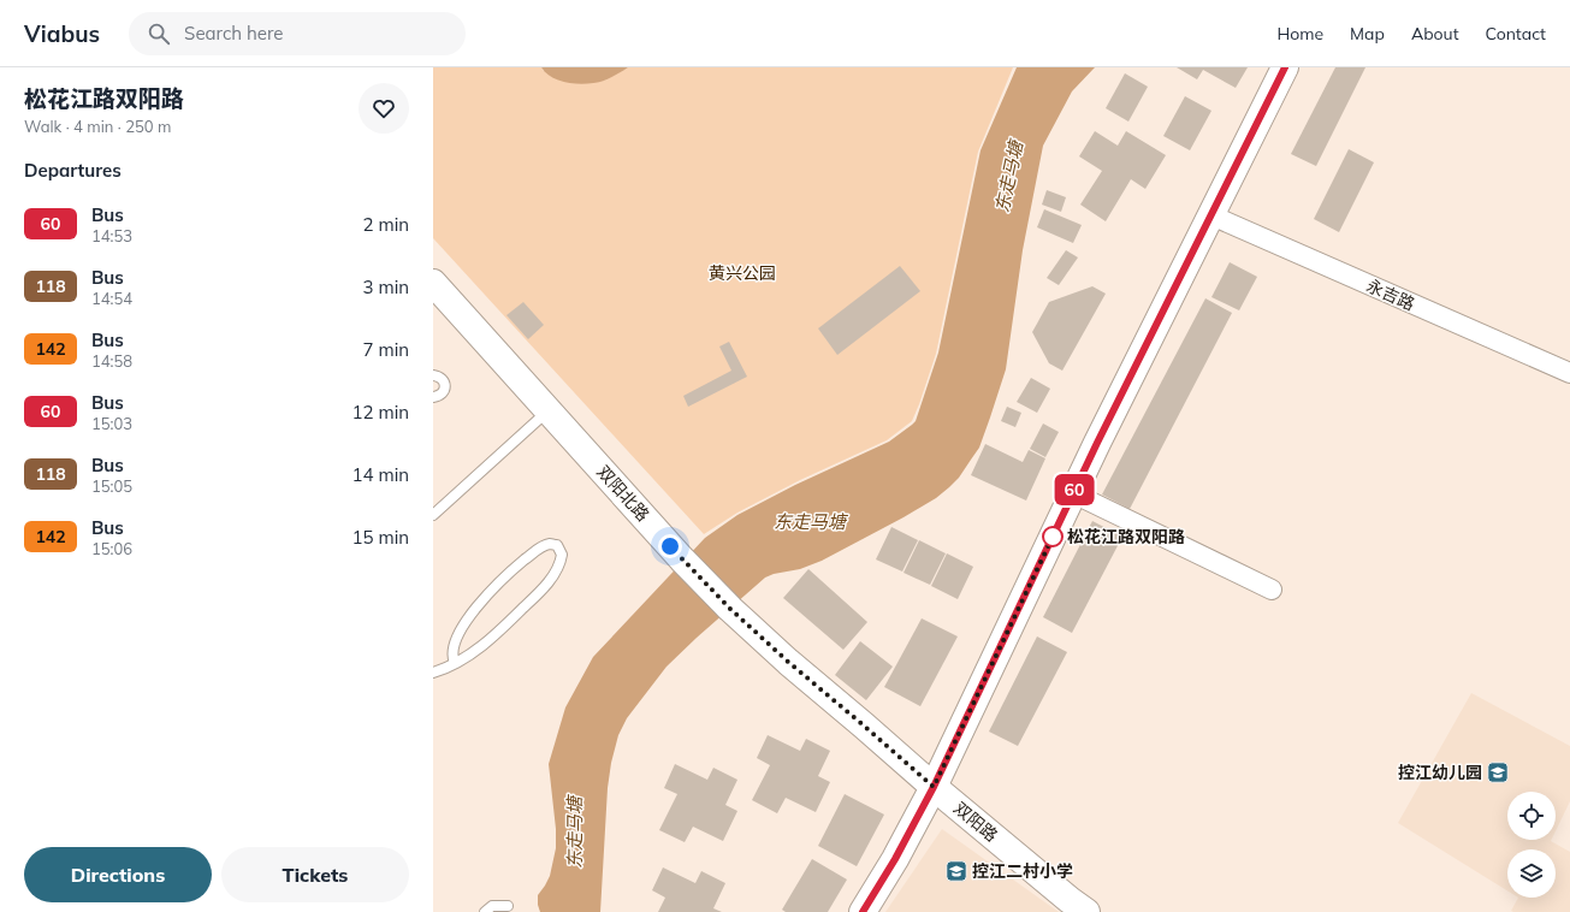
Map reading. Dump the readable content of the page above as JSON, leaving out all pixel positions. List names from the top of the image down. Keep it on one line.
{"streets":{"main road":["双阳北路","双阳路"],"street":["永吉路"]},"crossings":[["双阳北路","双阳路"]],"water":["东走马塘"],"parks":["黄兴公园"],"places":{"other":["松花江路双阳路"],"school or university":["控江幼儿园","控江二村小学"]},"lines":["bus line 60"],"page":{"header":"Viabus","search":"Search here","nav":["Home","Map","About","Contact"],"heading":[["松花江路双阳路","Walk · 4 min · 250 m"],"Departures"],"on_map":"60","list":[{"mark":"60","name":"Bus","note":"14:53","value":"2 min"},{"mark":"118","name":"Bus","note":"14:54","value":"3 min"},{"mark":"142","name":"Bus","note":"14:58","value":"7 min"},{"mark":"60","name":"Bus","note":"15:03","value":"12 min"},{"mark":"118","name":"Bus","note":"15:05","value":"14 min"},{"mark":"142","name":"Bus","note":"15:06","value":"15 min"}],"buttons":["Directions","Tickets"]}}
